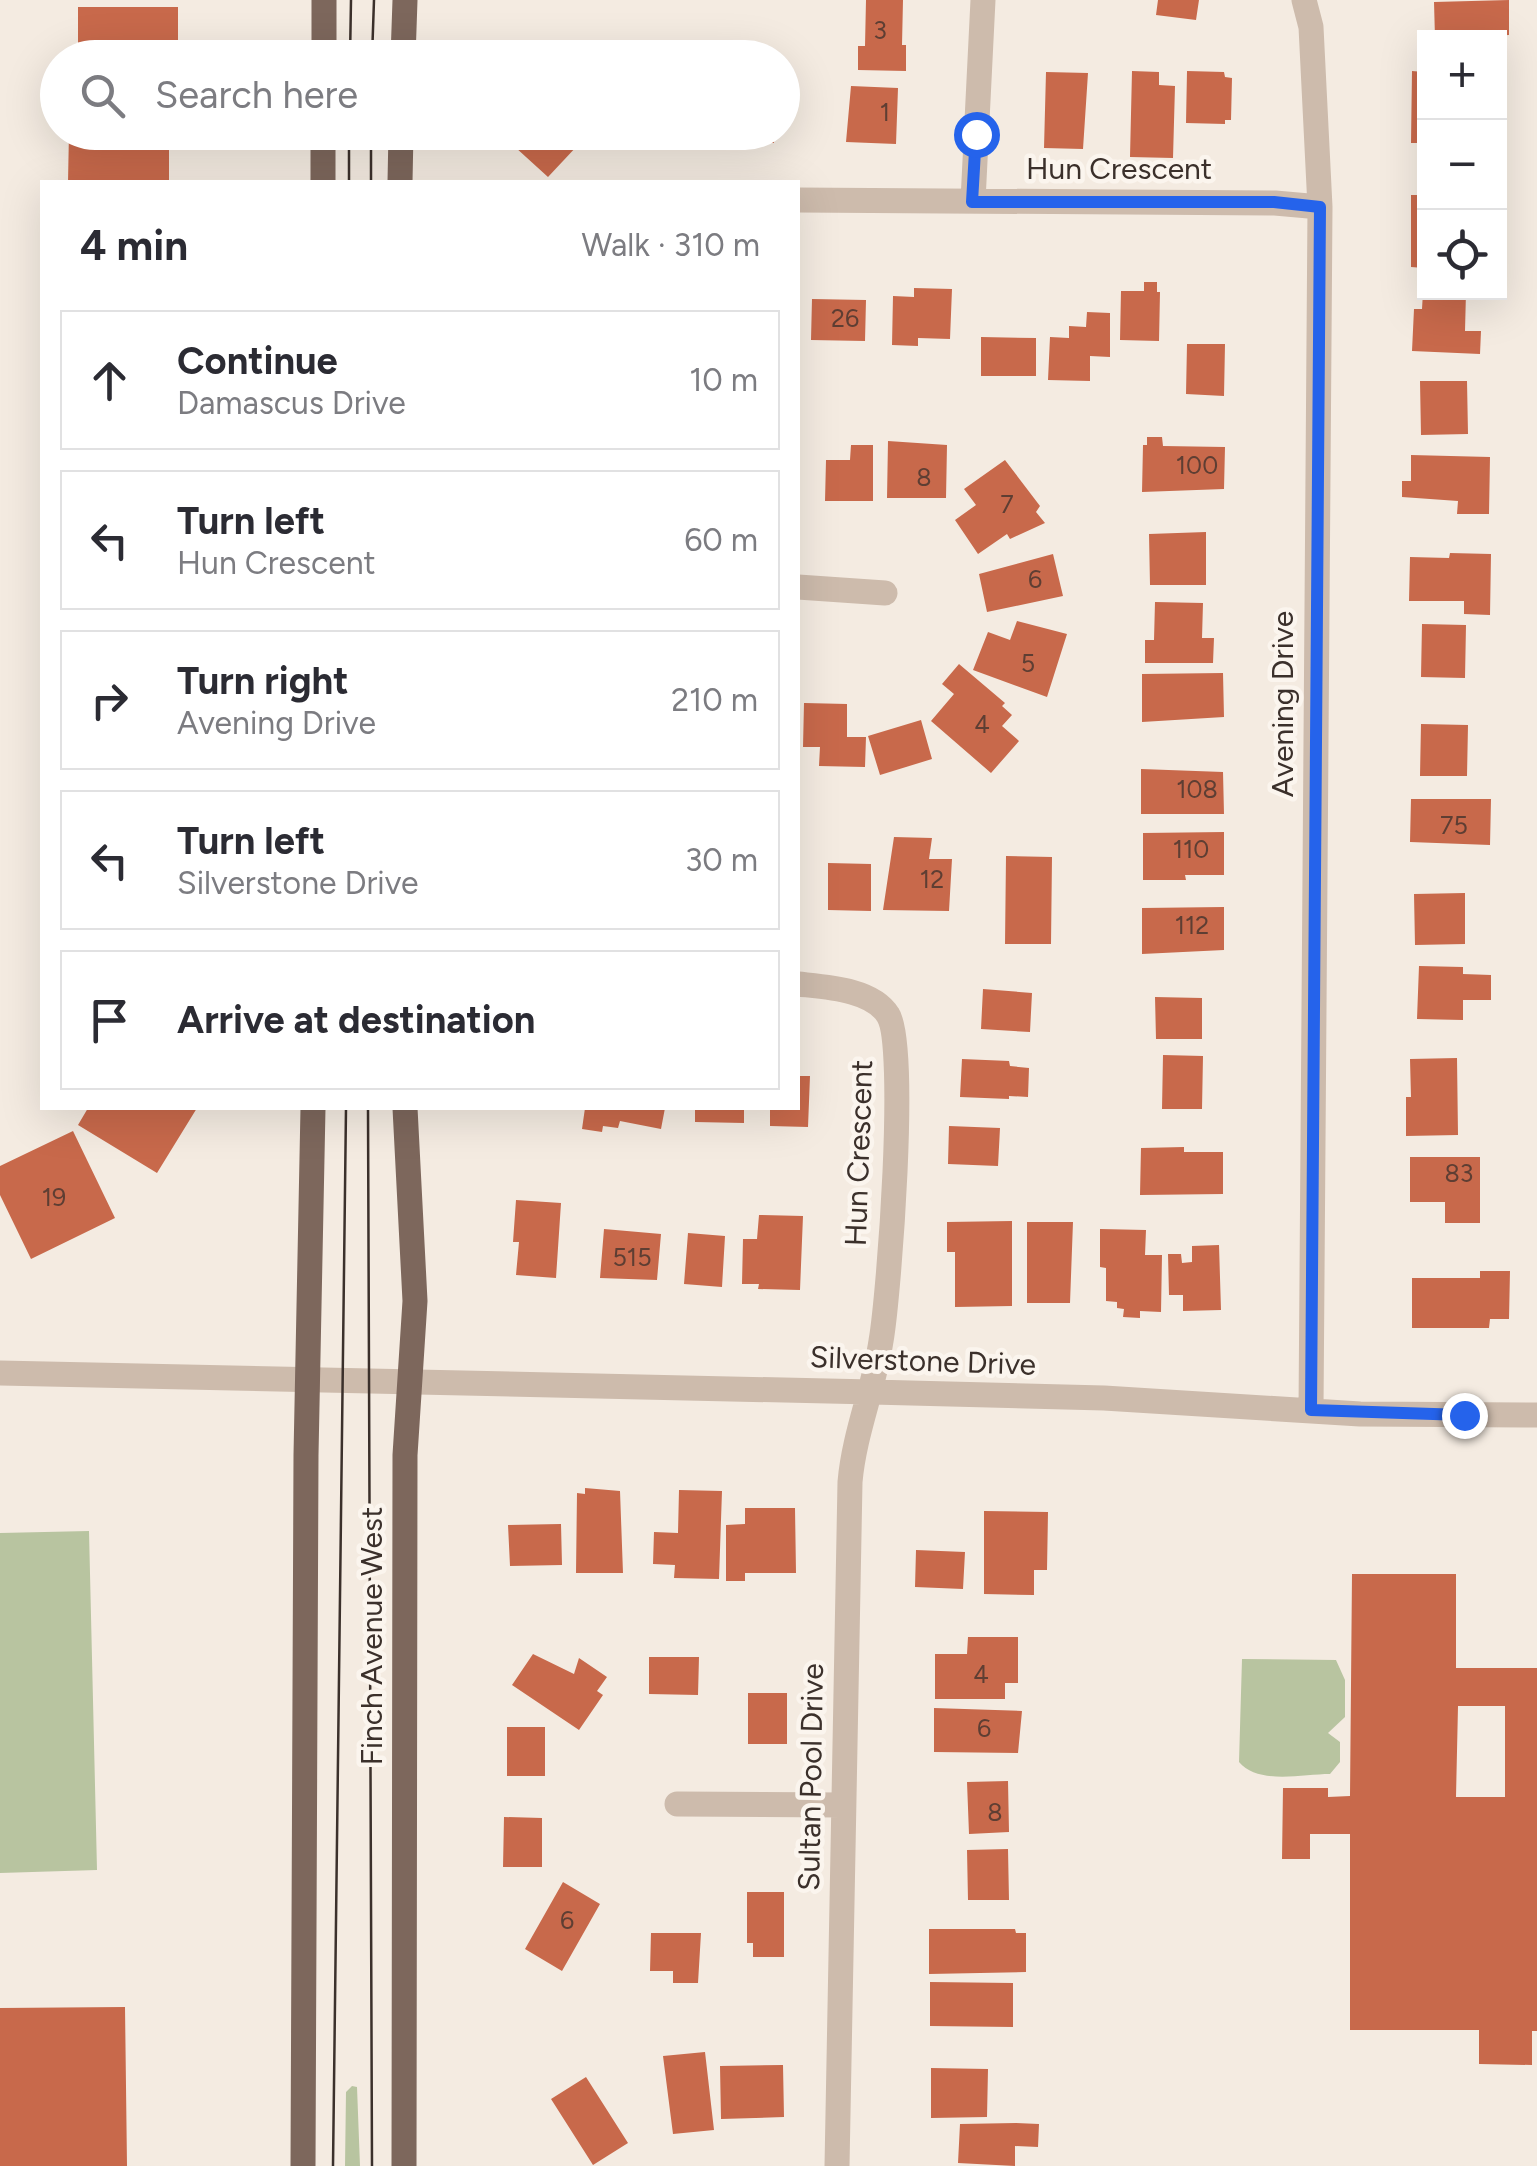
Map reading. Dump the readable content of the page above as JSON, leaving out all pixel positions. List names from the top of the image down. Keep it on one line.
{"streets":{"main road":["Finch Avenue West"],"street":["Hun Crescent","Avening Drive","Silverstone Drive","Sultan Pool Drive"]},"crossings":[["Hun Crescent","Avening Drive"],["Hun Crescent","Silverstone Drive"],["Hun Crescent","Sultan Pool Drive"],["Avening Drive","Silverstone Drive"],["Silverstone Drive","Finch Avenue West"],["Silverstone Drive","Sultan Pool Drive"]],"house_numbers":["3","1","26","100","8","7","6","5","4","108","75","110","12","112","83","19","515","4","6","8","6"],"page":{"map_buttons":["+","−"],"search":"Search here","heading":["4 min","Walk · 310 m"],"list":[["Continue","Damascus Drive","10 m"],["Turn left","Hun Crescent","60 m"],["Turn right","Avening Drive","210 m"],["Turn left","Silverstone Drive","30 m"],"Arrive at destination"]}}
